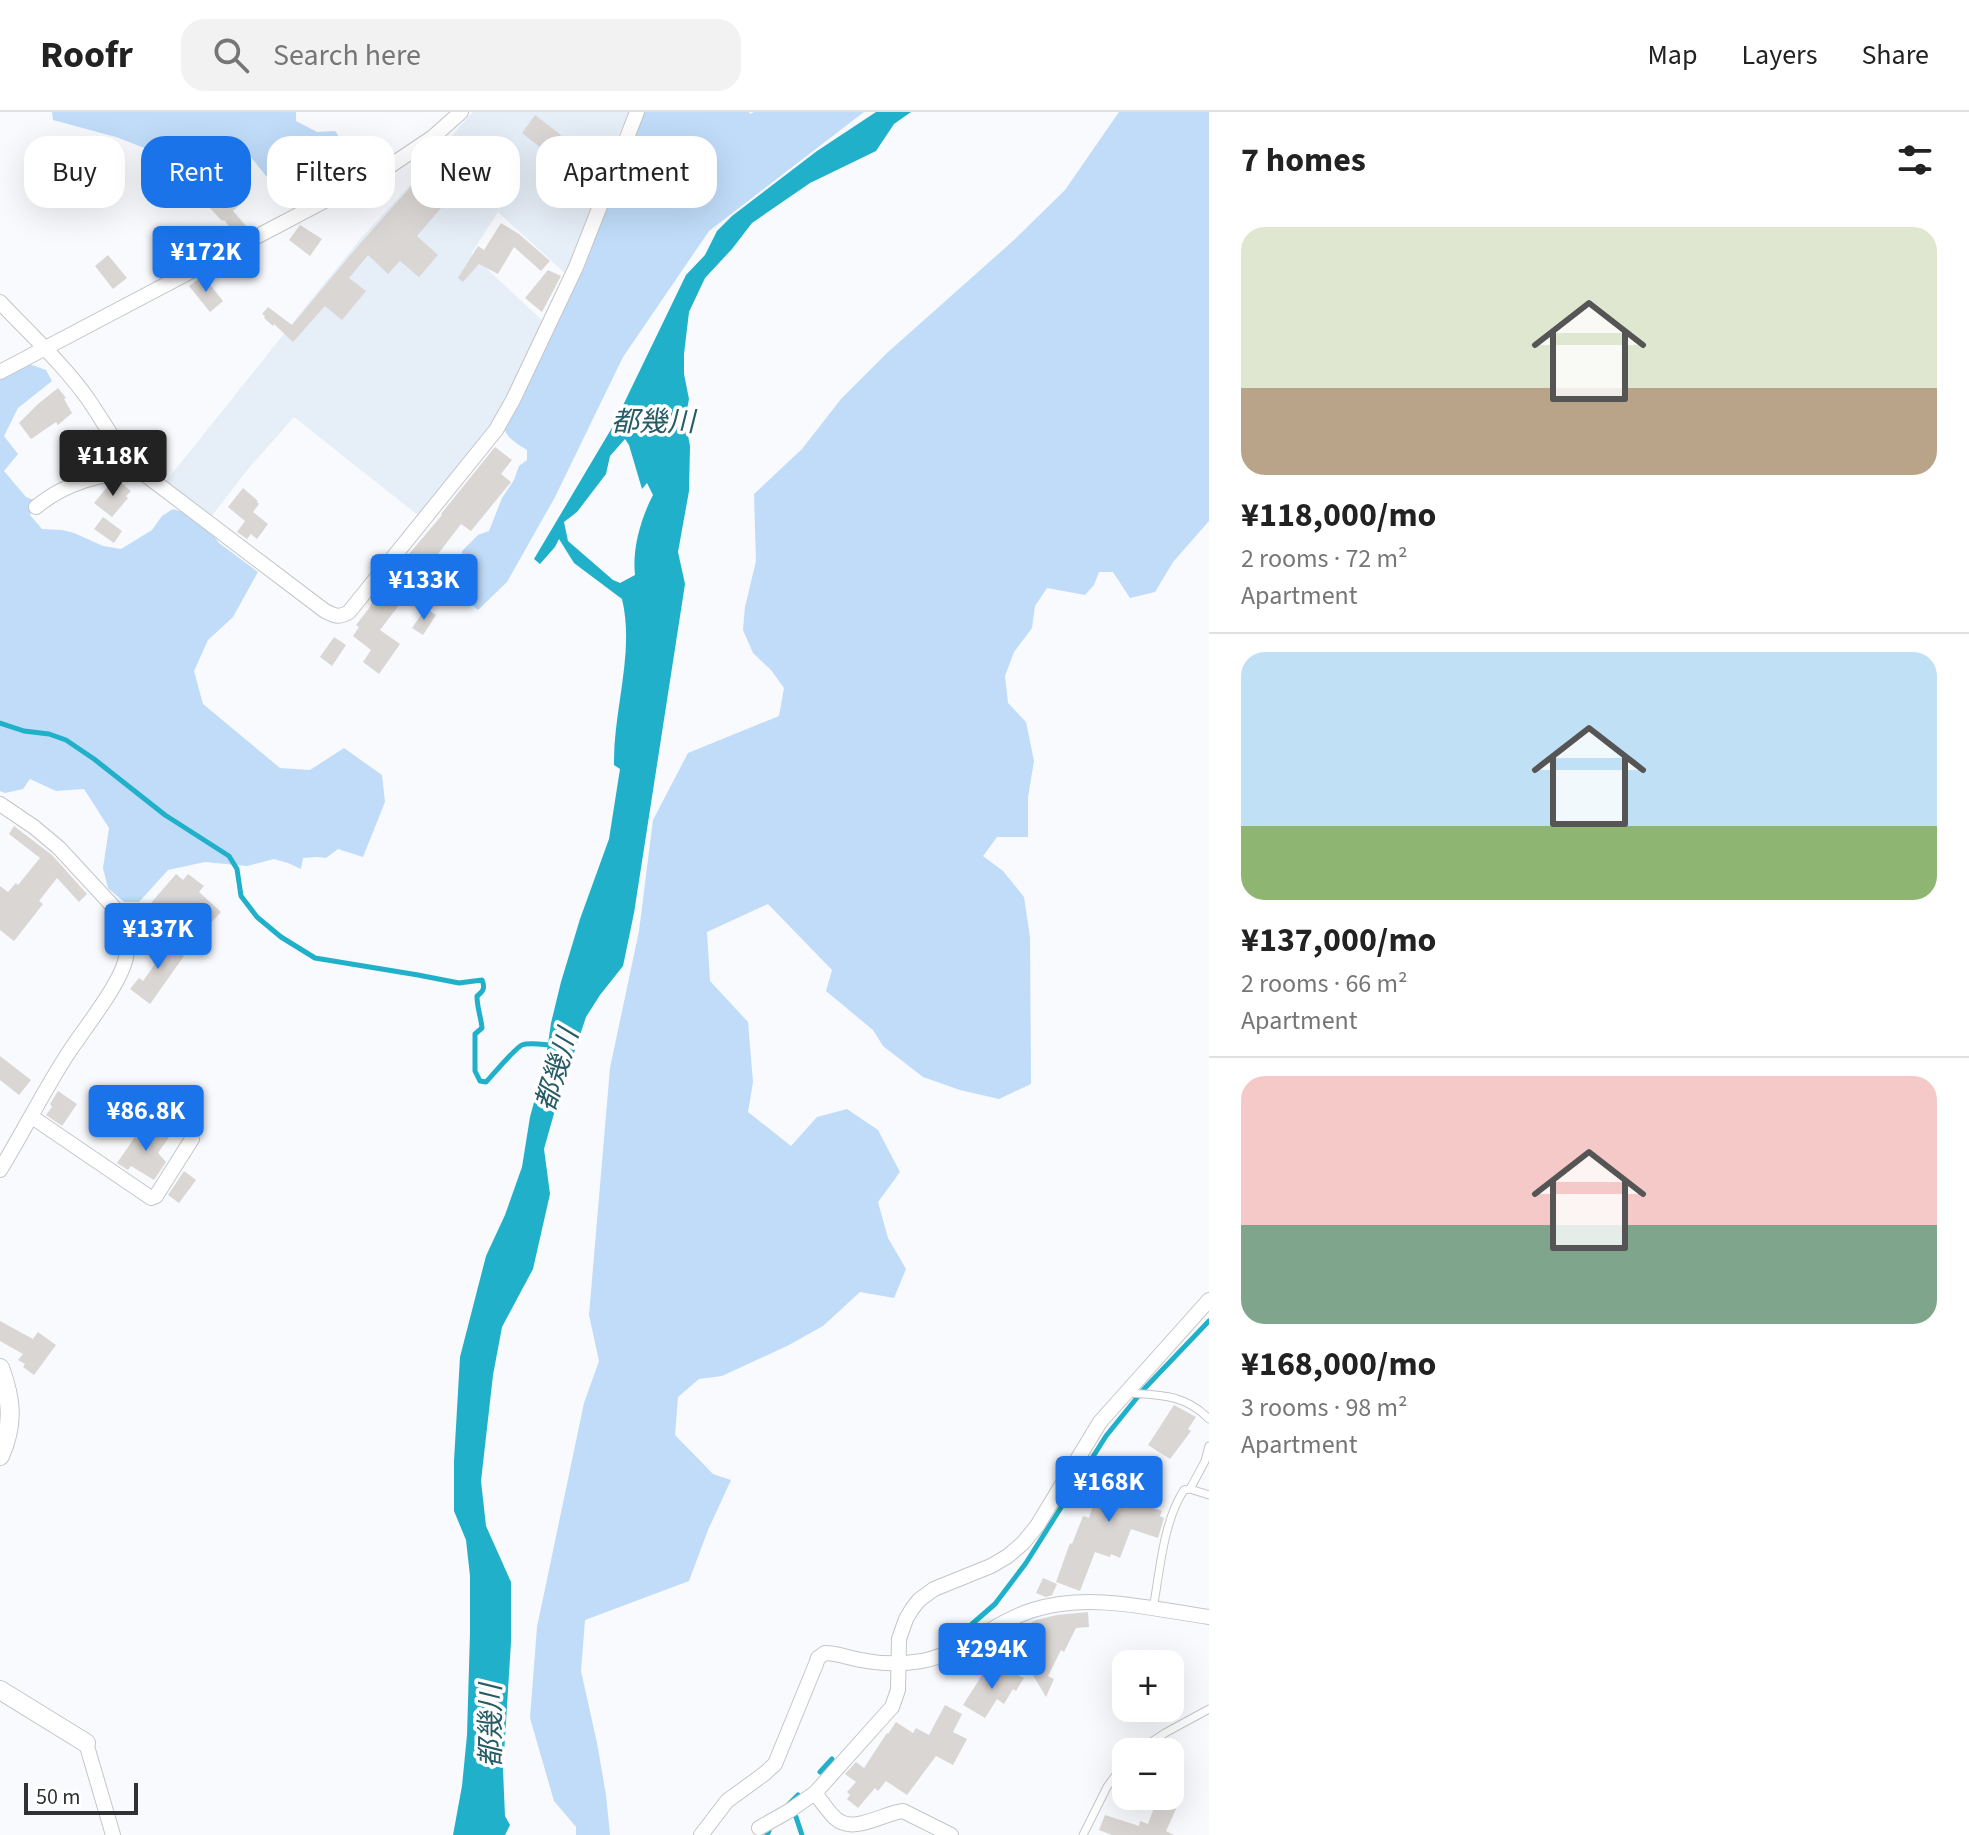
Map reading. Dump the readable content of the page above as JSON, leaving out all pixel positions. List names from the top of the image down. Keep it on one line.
{"water":["都幾川"],"scale_bar":"50 m","page":{"header":"Roofr","search":"Search here","nav":["Map","Layers","Share"],"heading":"7 homes","chip":["Buy","Rent","Filters","New","Apartment"],"list":[{"name":"¥118,000/mo","note":"2 rooms · 72 m² · Apartment"},{"name":"¥137,000/mo","note":"2 rooms · 66 m² · Apartment"},{"name":"¥168,000/mo","note":"3 rooms · 98 m² · Apartment"}],"price":["¥172K","¥118K","¥133K","¥137K","¥86.8K","¥168K","¥294K"],"map_buttons":["+","−"],"scale":"50 m"}}
